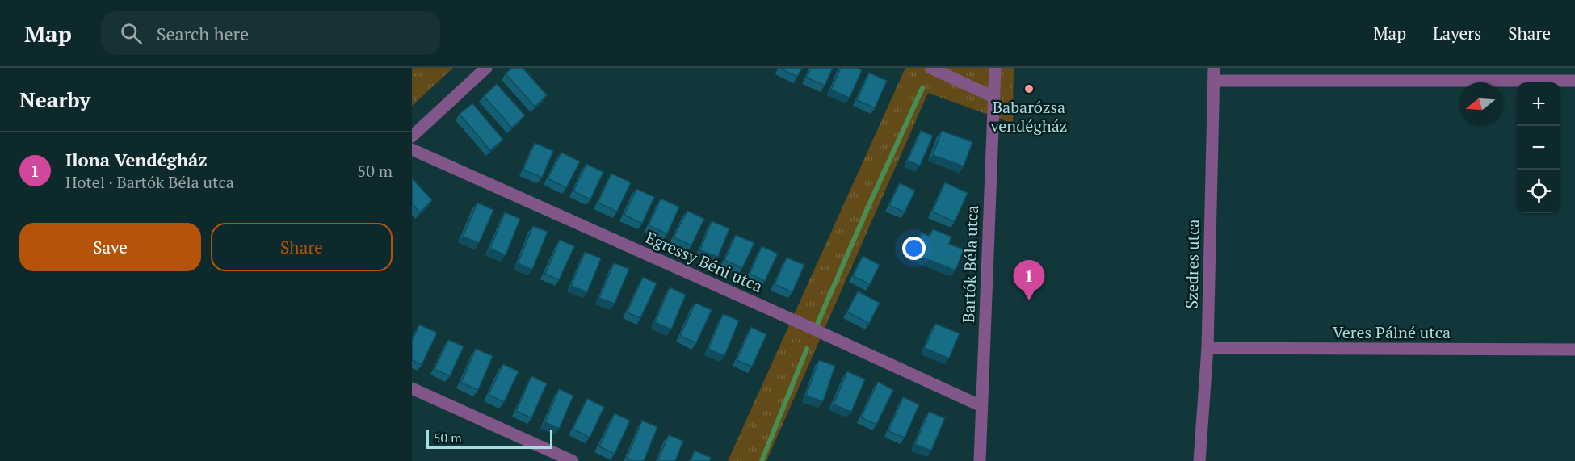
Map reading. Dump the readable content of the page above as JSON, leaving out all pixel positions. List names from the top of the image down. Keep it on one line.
{"streets":{"street":["Egressy Béni utca","Bartók Béla utca","Szedres utca","Veres Pálné utca"]},"crossings":[["Egressy Béni utca","Bartók Béla utca"],["Szedres utca","Veres Pálné utca"]],"places":["Babarózsa vendégház"],"scale_bar":"50 m","north":"left","page":{"header":"Map","search":"Search here","nav":["Map","Layers","Share"],"heading":"Nearby","map_buttons":["+","−"],"list":[{"mark":"1","name":"Ilona Vendégház","note":"Hotel · Bartók Béla utca","value":"50 m"}],"buttons":["Save","Share"],"pins":"1","scale":"50 m"}}
